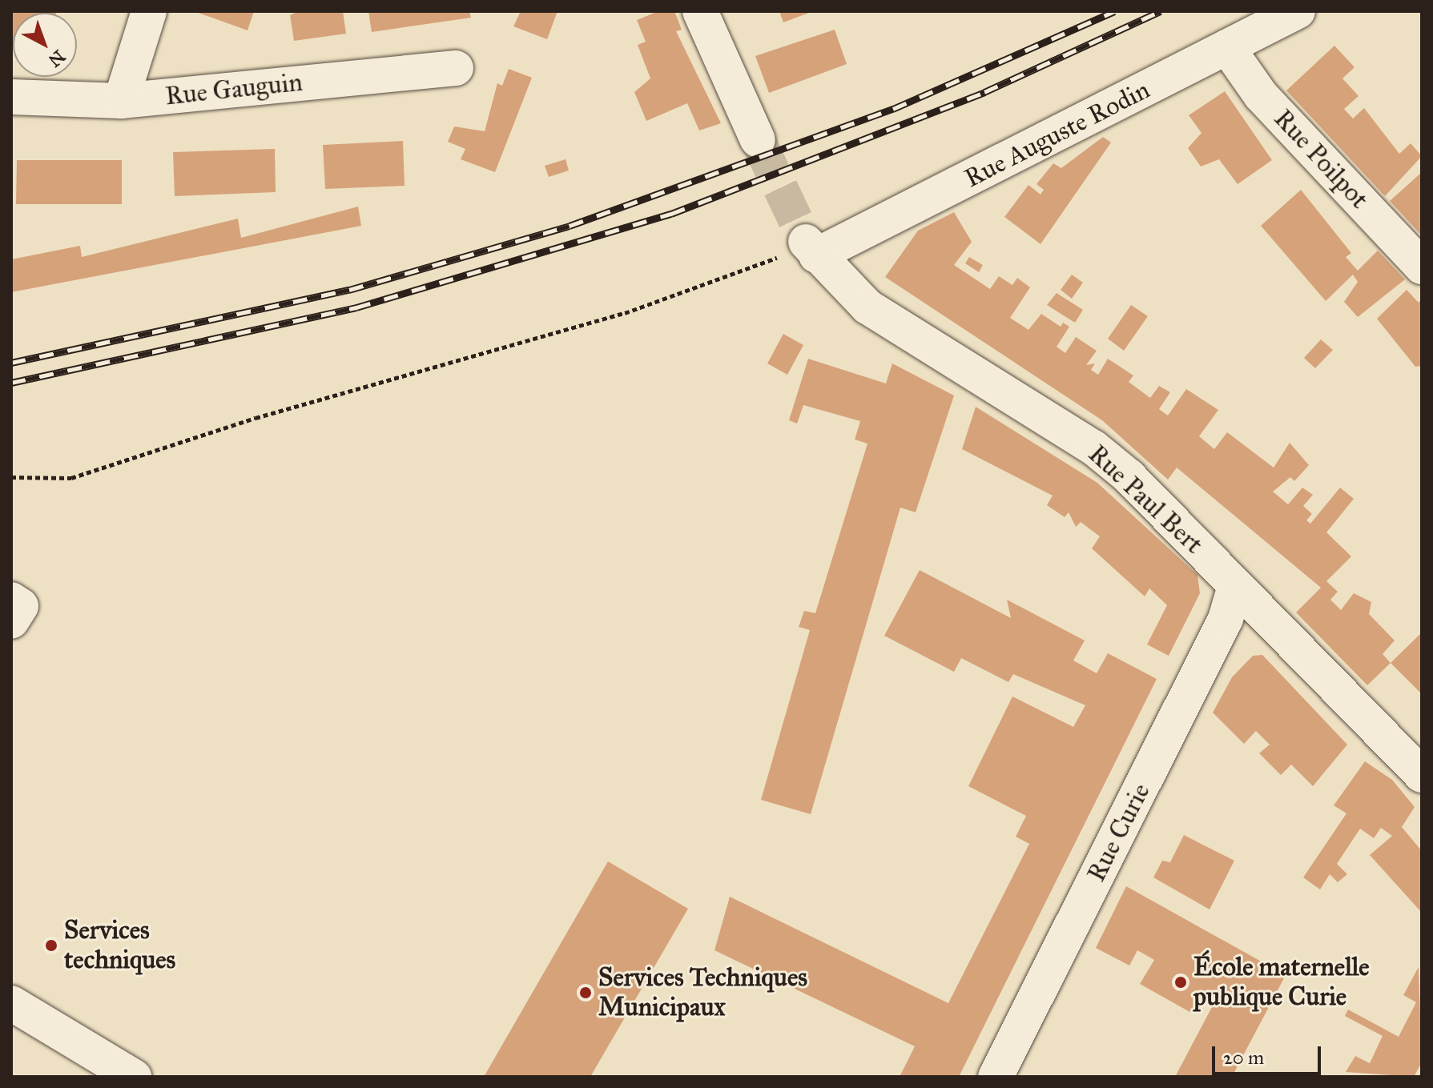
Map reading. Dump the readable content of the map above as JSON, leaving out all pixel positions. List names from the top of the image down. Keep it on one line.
{"streets":{"street":["Rue Gauguin","Rue Auguste Rodin","Rue Poilpot","Rue Paul Bert","Rue Curie"]},"crossings":[["Rue Auguste Rodin","Rue Poilpot"],["Rue Auguste Rodin","Rue Paul Bert"],["Rue Paul Bert","Rue Curie"]],"places":["Services techniques","École maternelle publique Curie","Services Techniques Municipaux"],"scale_bar":"20 m","north":"bottom right"}
